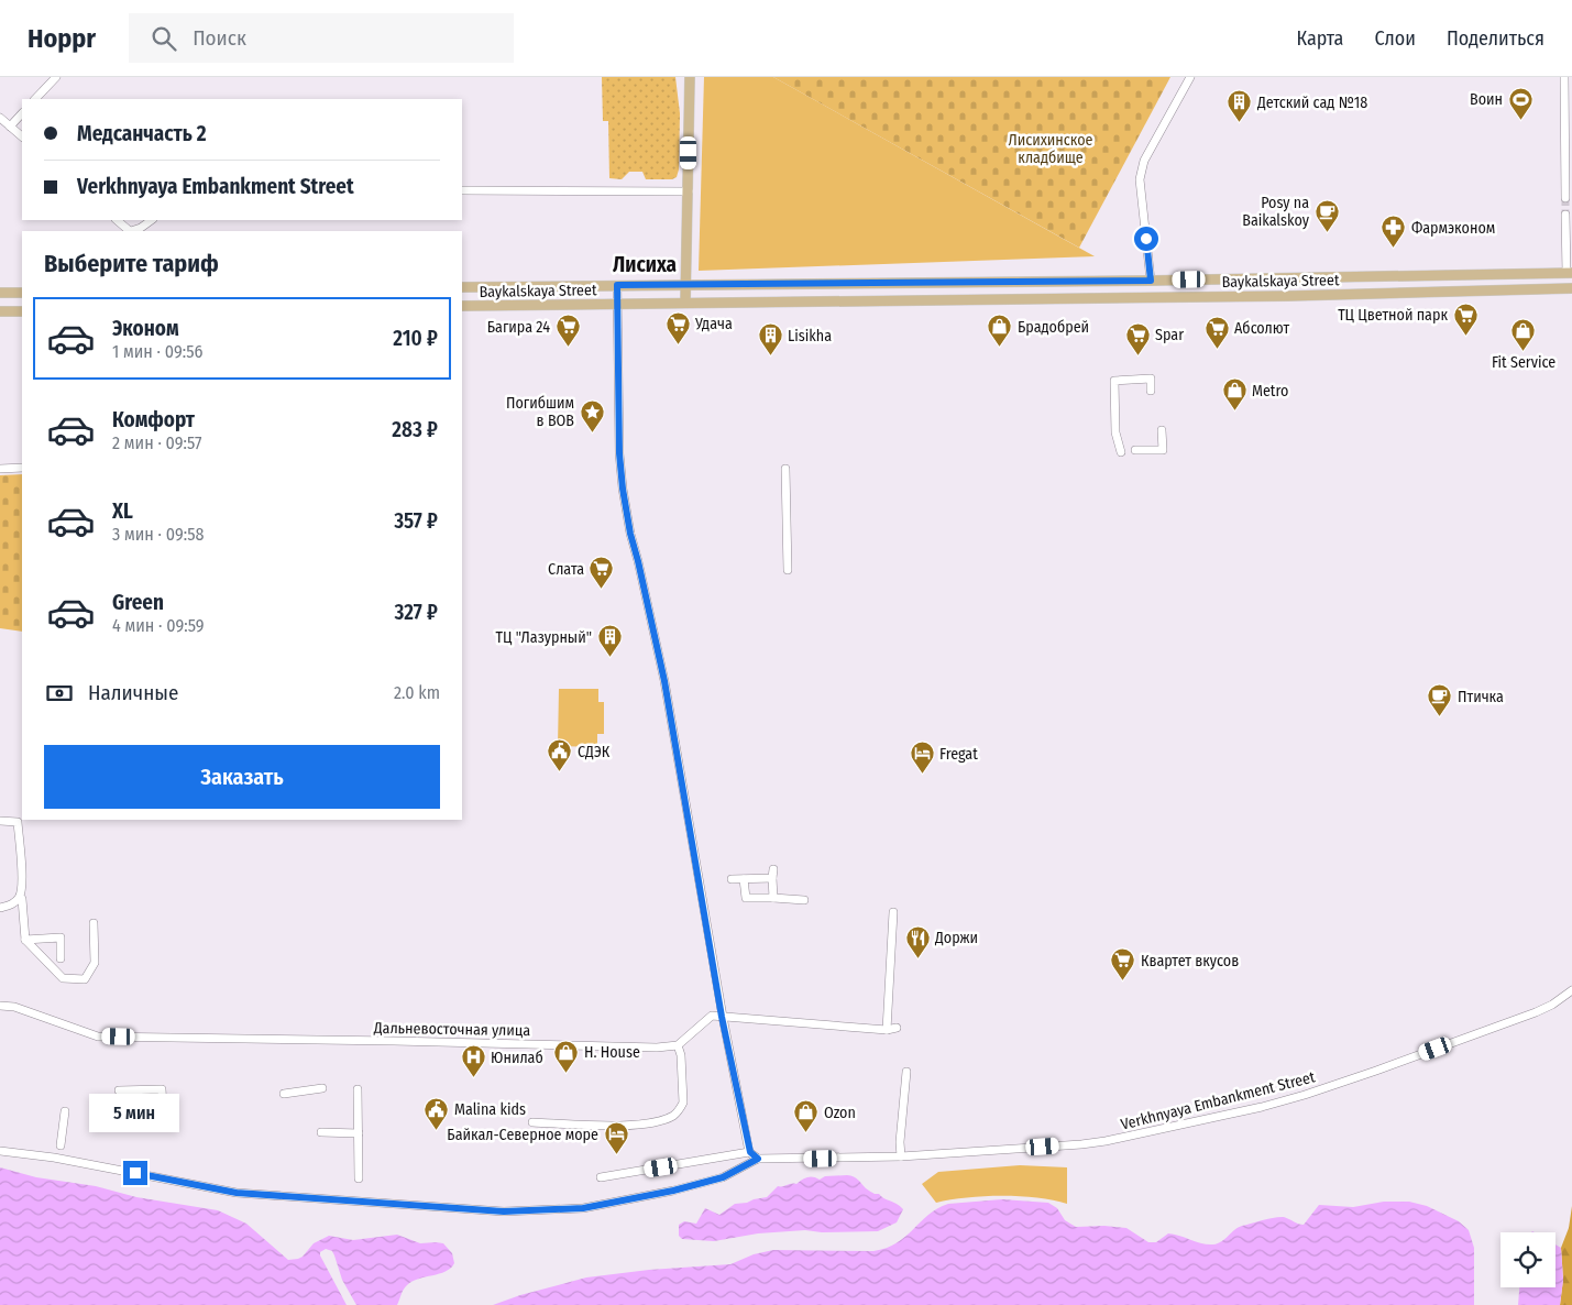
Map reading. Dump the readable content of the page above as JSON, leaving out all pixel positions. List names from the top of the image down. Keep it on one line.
{"streets":{"main road":["Baykalskaya Street"],"street":["Дальневосточная улица","Verkhnyaya Embankment Street"]},"districts":["Лисиха"],"parks":["Лисихинское кладбище"],"places":{"sports":["Воин"],"building":["Детский сад №18","Lisikha","ТЦ \"Лазурный\""],"cafe":["Posy na Baikalskoy","Птичка"],"pharmacy":["Фармэконом"],"supermarket":["ТЦ Цветной парк","Удача","Багира 24","Абсолют","Spar","Слата","Квартет вкусов"],"shop":["Брадобрей","Fit Service","Мetro","H. House","Ozon"],"place":["Погибшим в ВОВ"],"public building":["СДЭК","Malina kids"],"hotel":["Fregat","Байкал-Северное море"],"restaurant":["Доржи"],"hospital":["Юнилаб"]},"page":{"header":"Hoppr","search":"Поиск","nav":["Карта","Слои","Поделиться"],"banner":["Медсанчасть 2","Verkhnyaya Embankment Street"],"heading":"Выберите тариф","list":[{"name":"Эконом","note":"1 мин · 09:56","value":"210 ₽"},{"name":"Комфорт","note":"2 мин · 09:57","value":"283 ₽"},{"name":"XL","note":"3 мин · 09:58","value":"357 ₽"},{"name":"Green","note":"4 мин · 09:59","value":"327 ₽"}],"pay":["Наличные","2.0 km"],"buttons":"Заказать","bubble":"5 мин"}}
